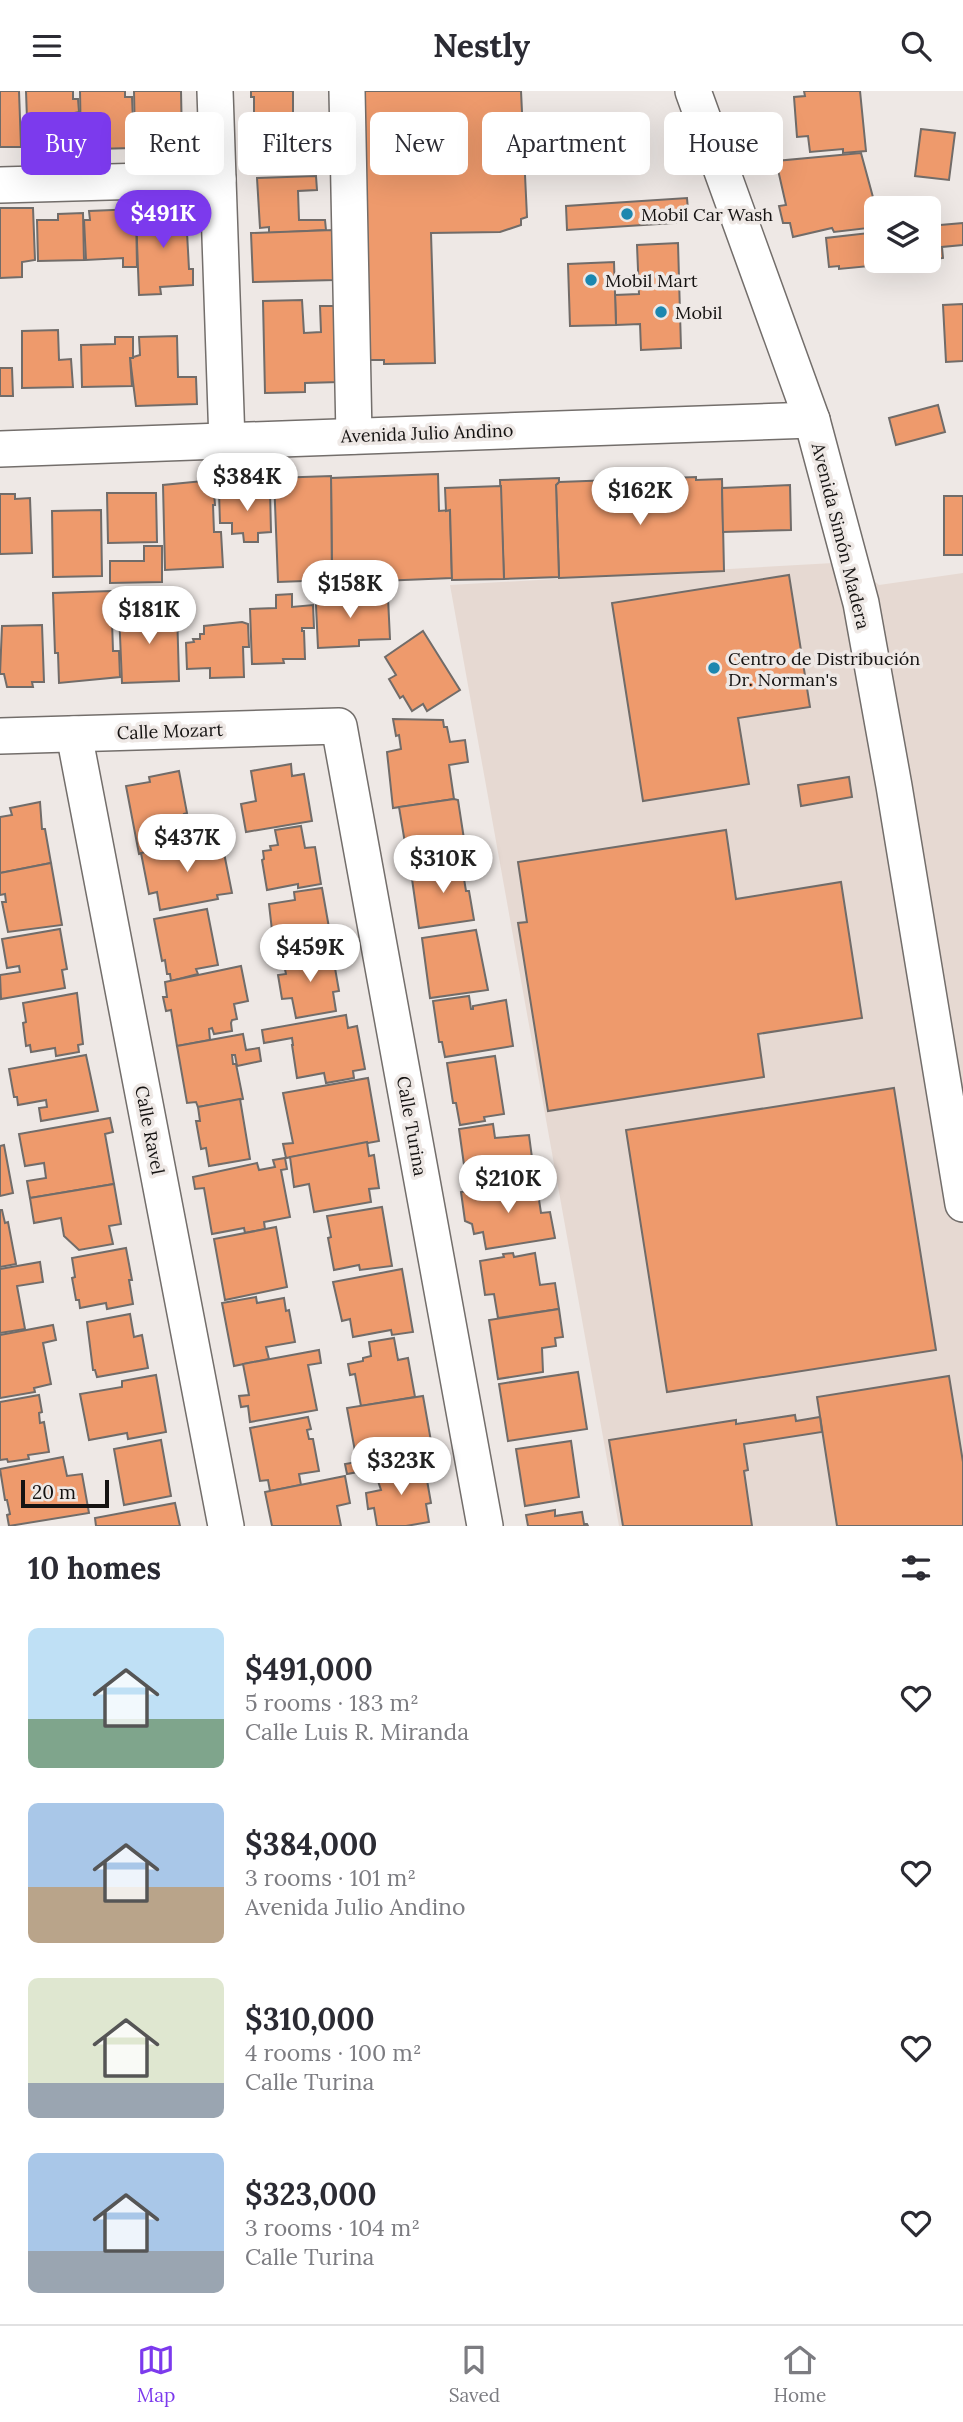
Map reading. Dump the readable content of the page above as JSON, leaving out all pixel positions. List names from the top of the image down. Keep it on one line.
{"streets":{"street":["Avenida Julio Andino","Avenida Simón Madera","Calle Mozart","Calle Turina","Calle Ravel"]},"crossings":[["Avenida Julio Andino","Avenida Simón Madera"],["Calle Mozart","Calle Turina"],["Calle Mozart","Calle Ravel"]],"places":["Mobil Car Wash","Mobil Mart","Mobil","Centro de Distribución Dr. Norman's"],"scale_bar":"20 m","page":{"header":"Nestly","chip":["Buy","Rent","Filters","New","Apartment","House"],"price":["$491K","$384K","$162K","$158K","$181K","$437K","$310K","$459K","$210K","$323K"],"scale":"20 m","heading":"10 homes","list":[{"name":"$491,000","note":"5 rooms · 183 m² · Calle Luis R. Miranda"},{"name":"$384,000","note":"3 rooms · 101 m² · Avenida Julio Andino"},{"name":"$310,000","note":"4 rooms · 100 m² · Calle Turina"},{"name":"$323,000","note":"3 rooms · 104 m² · Calle Turina"}],"tabs":["Map","Saved","Home"]}}
